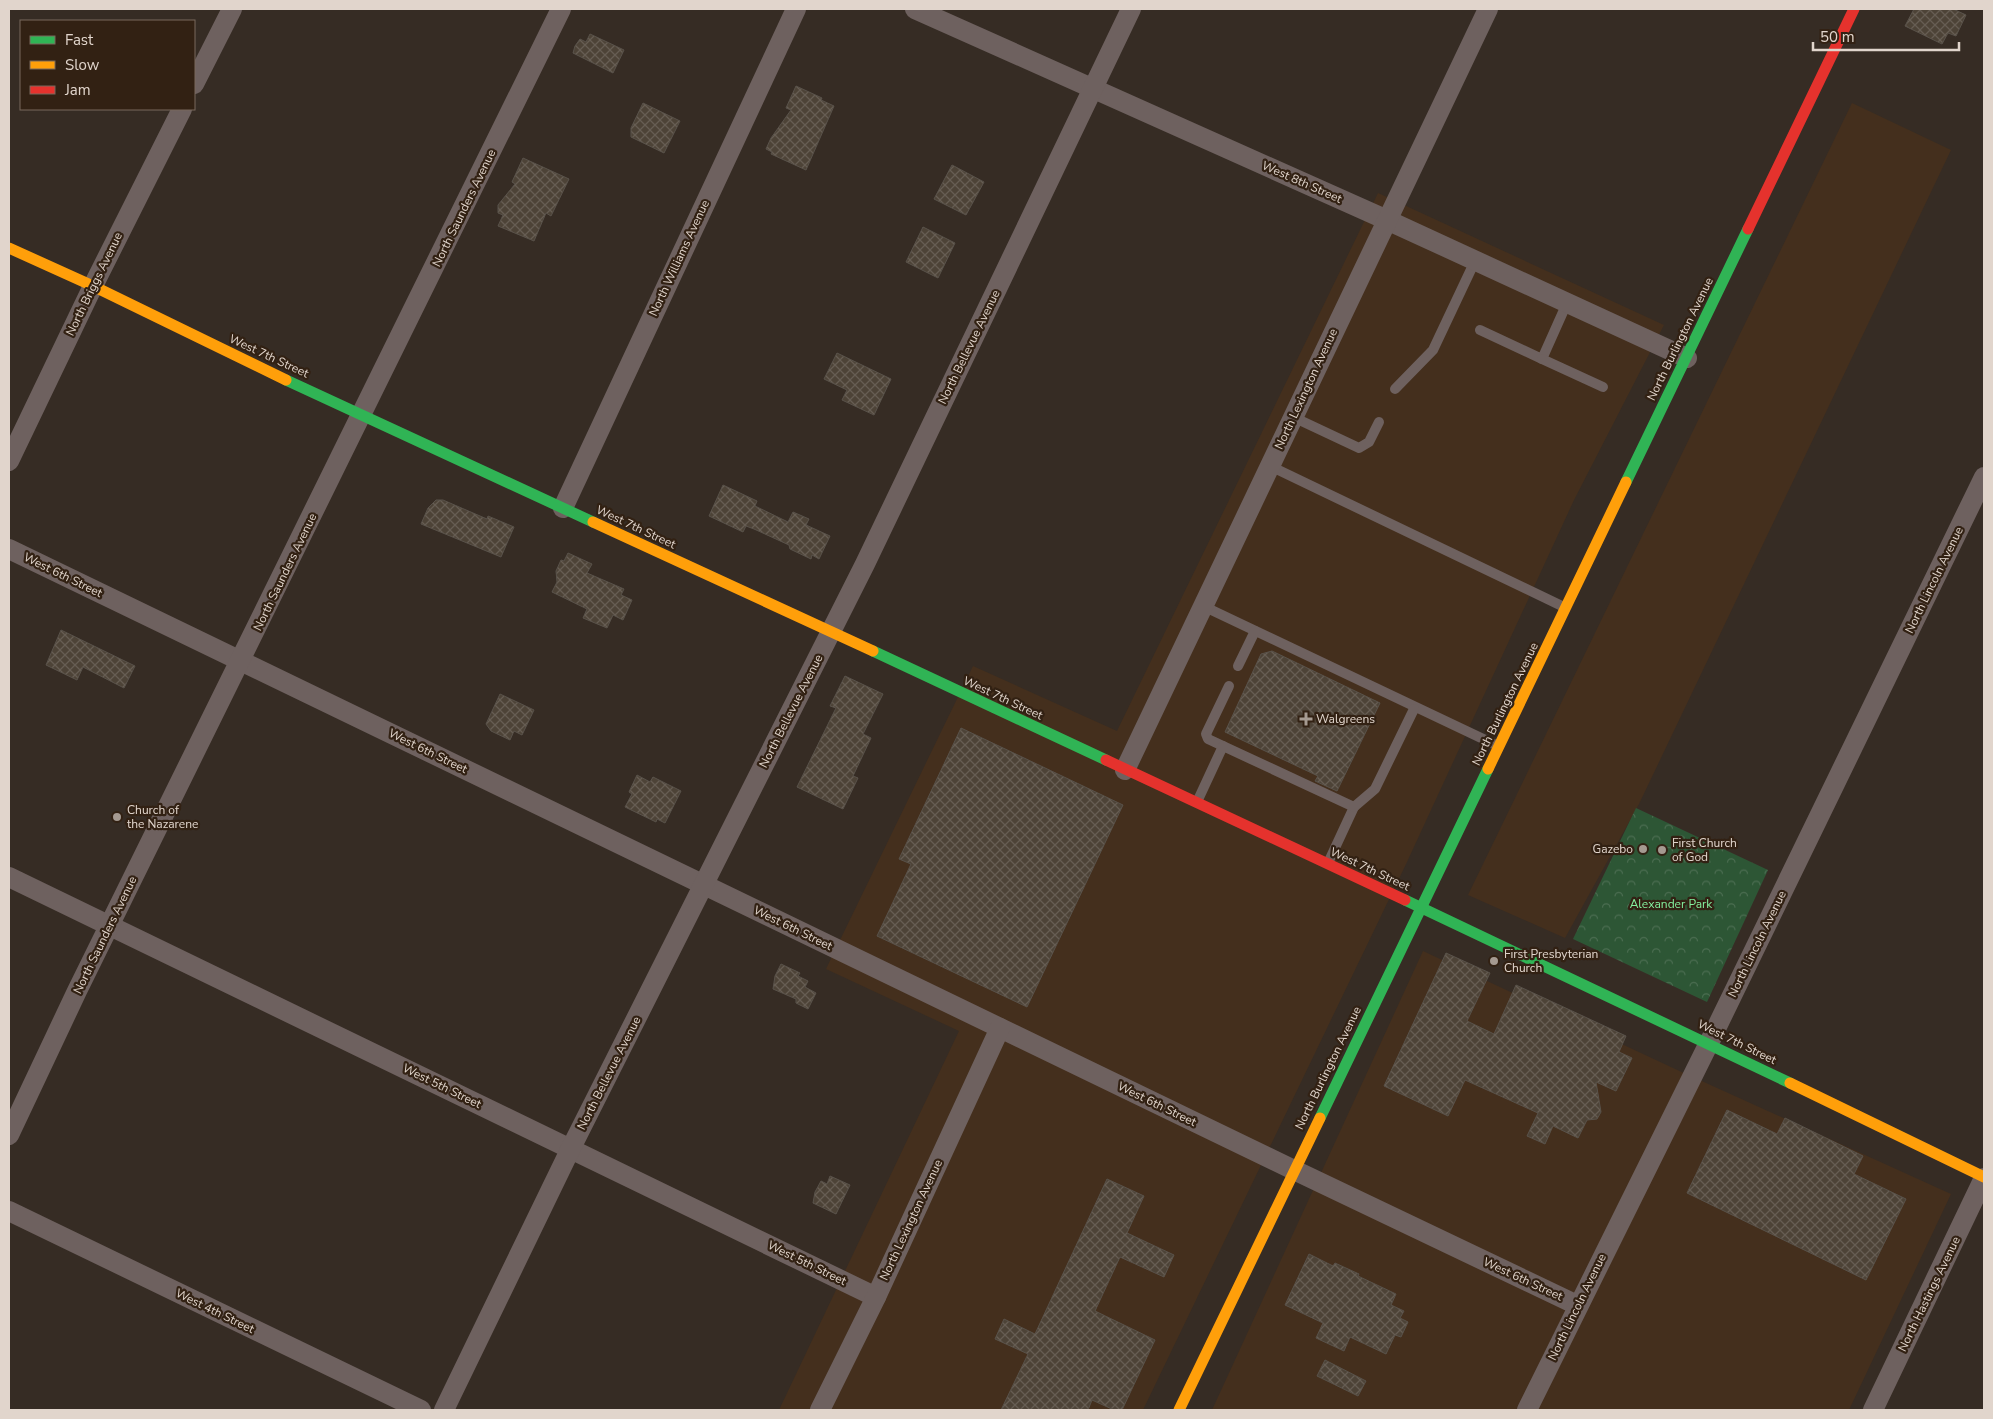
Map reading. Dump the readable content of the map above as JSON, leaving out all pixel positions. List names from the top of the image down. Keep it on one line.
{"streets":{"main road":["North Burlington Avenue","West 7th Street"],"street":["West 8th Street","North Saunders Avenue","North Williams Avenue","North Briggs Avenue","North Bellevue Avenue","North Lexington Avenue","West 6th Street","North Lincoln Avenue","West 5th Street","North Hastings Avenue","West 4th Street"]},"crossings":[["West 8th Street","North Burlington Avenue"],["West 8th Street","North Bellevue Avenue"],["West 8th Street","North Lexington Avenue"],["North Saunders Avenue","West 7th Street"],["North Saunders Avenue","West 6th Street"],["North Saunders Avenue","West 5th Street"],["North Williams Avenue","West 7th Street"],["North Briggs Avenue","West 7th Street"],["North Burlington Avenue","West 7th Street"],["North Burlington Avenue","West 6th Street"],["North Bellevue Avenue","West 7th Street"],["North Bellevue Avenue","West 6th Street"],["North Bellevue Avenue","West 5th Street"],["West 7th Street","North Lexington Avenue"],["West 7th Street","North Lincoln Avenue"],["West 7th Street","North Hastings Avenue"],["North Lexington Avenue","West 6th Street"],["North Lexington Avenue","West 5th Street"],["West 6th Street","North Lincoln Avenue"]],"parks":["Alexander Park"],"places":{"health":["Walgreens"],"other":["Church of the Nazarene","Gazebo","First Church of God","First Presbyterian Church"]},"legend":["Fast","Slow","Jam"],"scale_bar":"50 m"}
